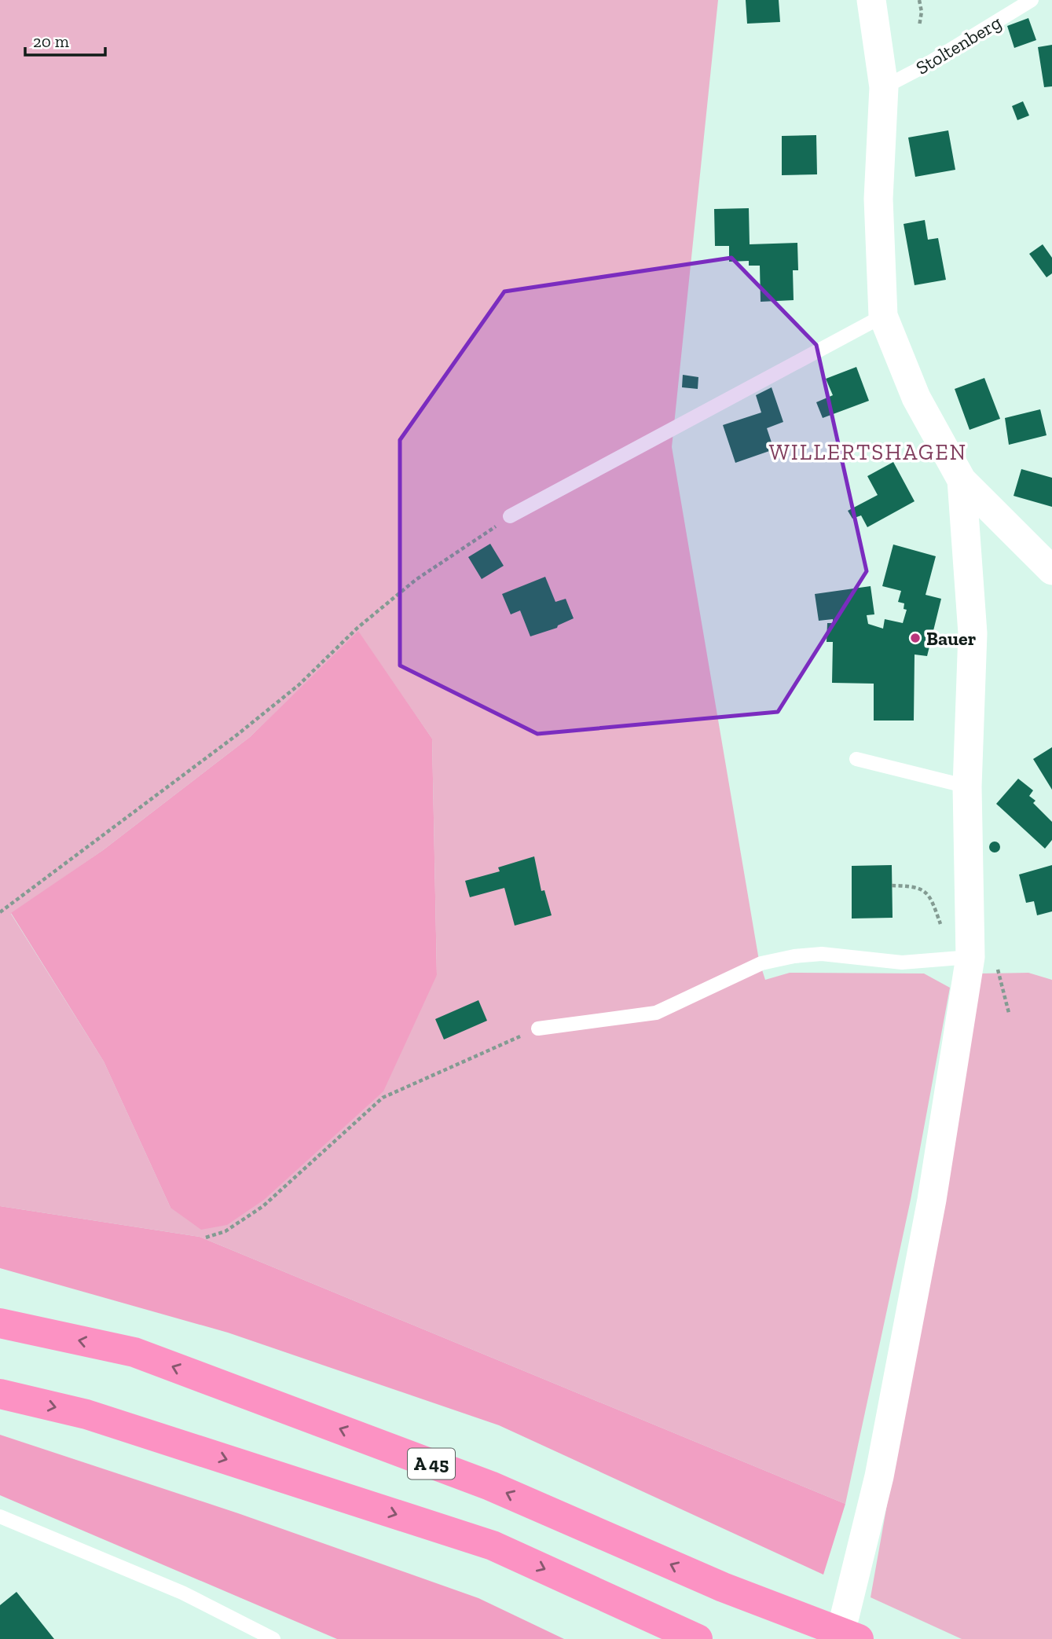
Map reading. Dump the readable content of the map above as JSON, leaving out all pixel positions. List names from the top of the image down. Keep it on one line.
{"streets":{"highway":["A 45"],"lane":["Stoltenberg"]},"districts":["WILLERTSHAGEN"],"places":["Bauer"],"scale_bar":"20 m"}
